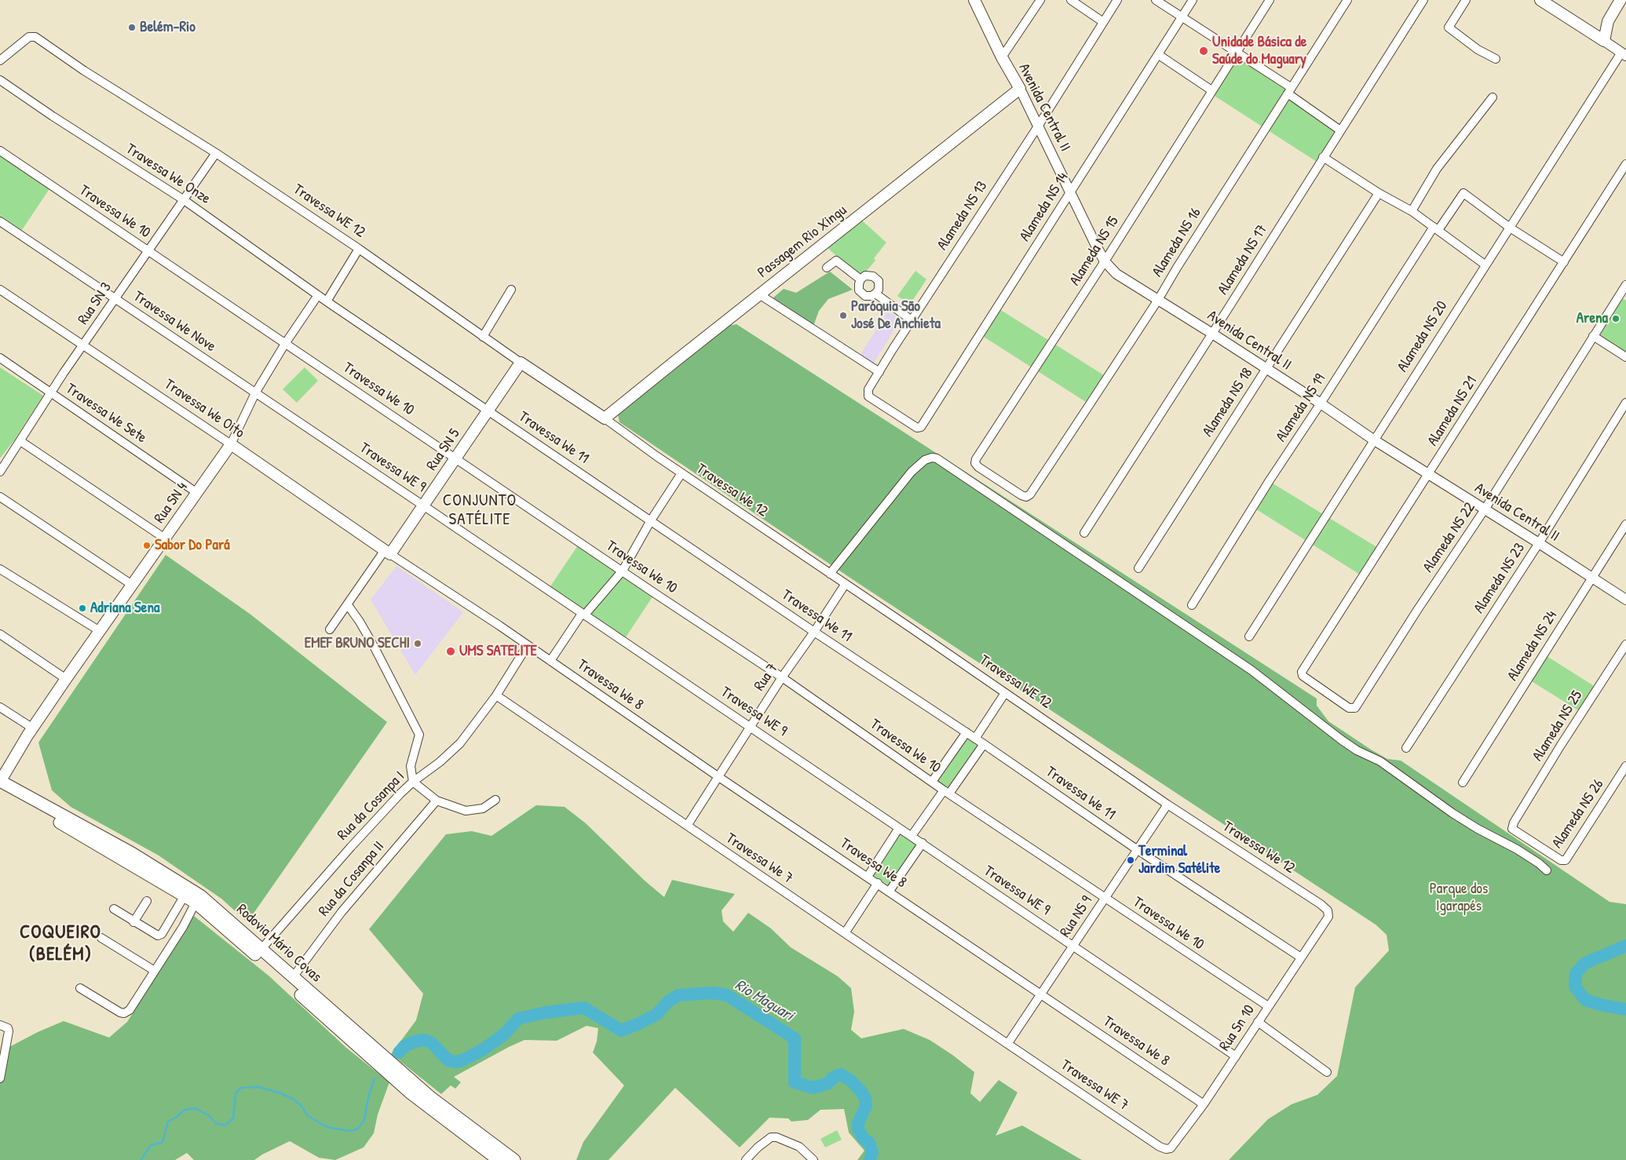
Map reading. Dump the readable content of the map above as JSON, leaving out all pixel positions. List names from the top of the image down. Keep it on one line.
{"streets":{"main road":["Avenida Central II","Travessa WE 12","Passagem Rio Xingu","Travessa We Oito","Rua SN 5","Rua SN 4","Rodovia Mário Covas"],"street":["Travessa We Onze","Alameda NS 14","Travessa We 10","Alameda NS 13","Alameda NS 16","Alameda NS 15","Alameda NS 17","Rua SN 3","Travessa We Nove","Alameda NS 20","Alameda NS 18","Alameda NS 19","Alameda NS 21","Travessa We Sete","Travessa We 11","Travessa WE 9","Travessa We 12","Alameda NS 22","Alameda NS 23","Alameda NS 24","Rua 7","Travessa We 8","Alameda NS 25","Rua da Cosanpa I","Alameda NS 26","Travessa We 7","Rua da Cosanpa II","Rua NS 9","Rua Sn 10","Travessa WE 7"]},"crossings":[["Avenida Central II","Alameda NS 14"],["Avenida Central II","Alameda NS 13"],["Avenida Central II","Passagem Rio Xingu"],["Avenida Central II","Alameda NS 16"],["Avenida Central II","Alameda NS 15"],["Avenida Central II","Alameda NS 17"],["Avenida Central II","Alameda NS 20"],["Avenida Central II","Alameda NS 18"],["Avenida Central II","Alameda NS 19"],["Avenida Central II","Alameda NS 21"],["Avenida Central II","Alameda NS 22"],["Avenida Central II","Alameda NS 23"],["Avenida Central II","Alameda NS 24"],["Travessa We Onze","Rua SN 3"],["Travessa We Onze","Travessa We 11"],["Travessa We Onze","Rua SN 4"],["Alameda NS 14","Alameda NS 13"],["Travessa WE 12","Passagem Rio Xingu"],["Travessa WE 12","Rua SN 3"],["Travessa WE 12","Rua SN 5"],["Travessa WE 12","Travessa We 12"],["Travessa WE 12","Rua 7"],["Travessa WE 12","Rua NS 9"],["Travessa We 10","Rua SN 3"],["Travessa We 10","Rua SN 5"],["Travessa We 10","Rua SN 4"],["Travessa We 10","Rua 7"],["Travessa We 10","Rua NS 9"],["Travessa We 10","Rua Sn 10"],["Passagem Rio Xingu","Travessa We 12"],["Alameda NS 16","Alameda NS 15"],["Rua SN 3","Travessa We Nove"],["Rua SN 3","Travessa We Oito"],["Rua SN 3","Travessa We Sete"],["Travessa We Nove","Travessa WE 9"],["Travessa We Nove","Rua SN 4"],["Alameda NS 20","Alameda NS 19"],["Travessa We Oito","Rua SN 5"],["Travessa We Oito","Rua SN 4"],["Alameda NS 21","Alameda NS 22"],["Travessa We Sete","Rua SN 4"],["Travessa We 11","Rua SN 5"],["Travessa We 11","Rua SN 4"],["Travessa We 11","Rua 7"],["Travessa We 11","Rua NS 9"],["Travessa We 11","Rua Sn 10"],["Rua SN 5","Travessa WE 9"],["Travessa WE 9","Rua SN 4"],["Travessa WE 9","Rua 7"],["Travessa WE 9","Rua NS 9"],["Travessa WE 9","Rua Sn 10"],["Travessa We 12","Rua 7"],["Travessa We 12","Rua NS 9"],["Travessa We 12","Rua Sn 10"],["Rua SN 4","Rodovia Mário Covas"],["Rua 7","Travessa We 8"],["Rua 7","Travessa We 7"],["Travessa We 8","Rua da Cosanpa I"],["Travessa We 8","Rua NS 9"],["Travessa We 8","Rua Sn 10"],["Alameda NS 25","Alameda NS 26"],["Rua da Cosanpa I","Travessa We 7"],["Rua da Cosanpa I","Rodovia Mário Covas"],["Travessa We 7","Rua NS 9"],["Travessa We 7","Travessa WE 7"],["Rua da Cosanpa II","Rodovia Mário Covas"],["Rua NS 9","Travessa WE 7"],["Rua Sn 10","Travessa WE 7"]],"districts":["CONJUNTO SATÉLITE","COQUEIRO (BELÉM)"],"water":["Rio Maguari"],"parks":["Parque dos Igarapés"],"places":["Belém-Rio","Unidade Básica de Saúde do Maguary","Paróquia São José De Anchieta","Arena","Sabor Do Pará","Adriana Sena","EMEF BRUNO SECHI","UMS SATELITE","Terminal Jardim Satélite"]}
